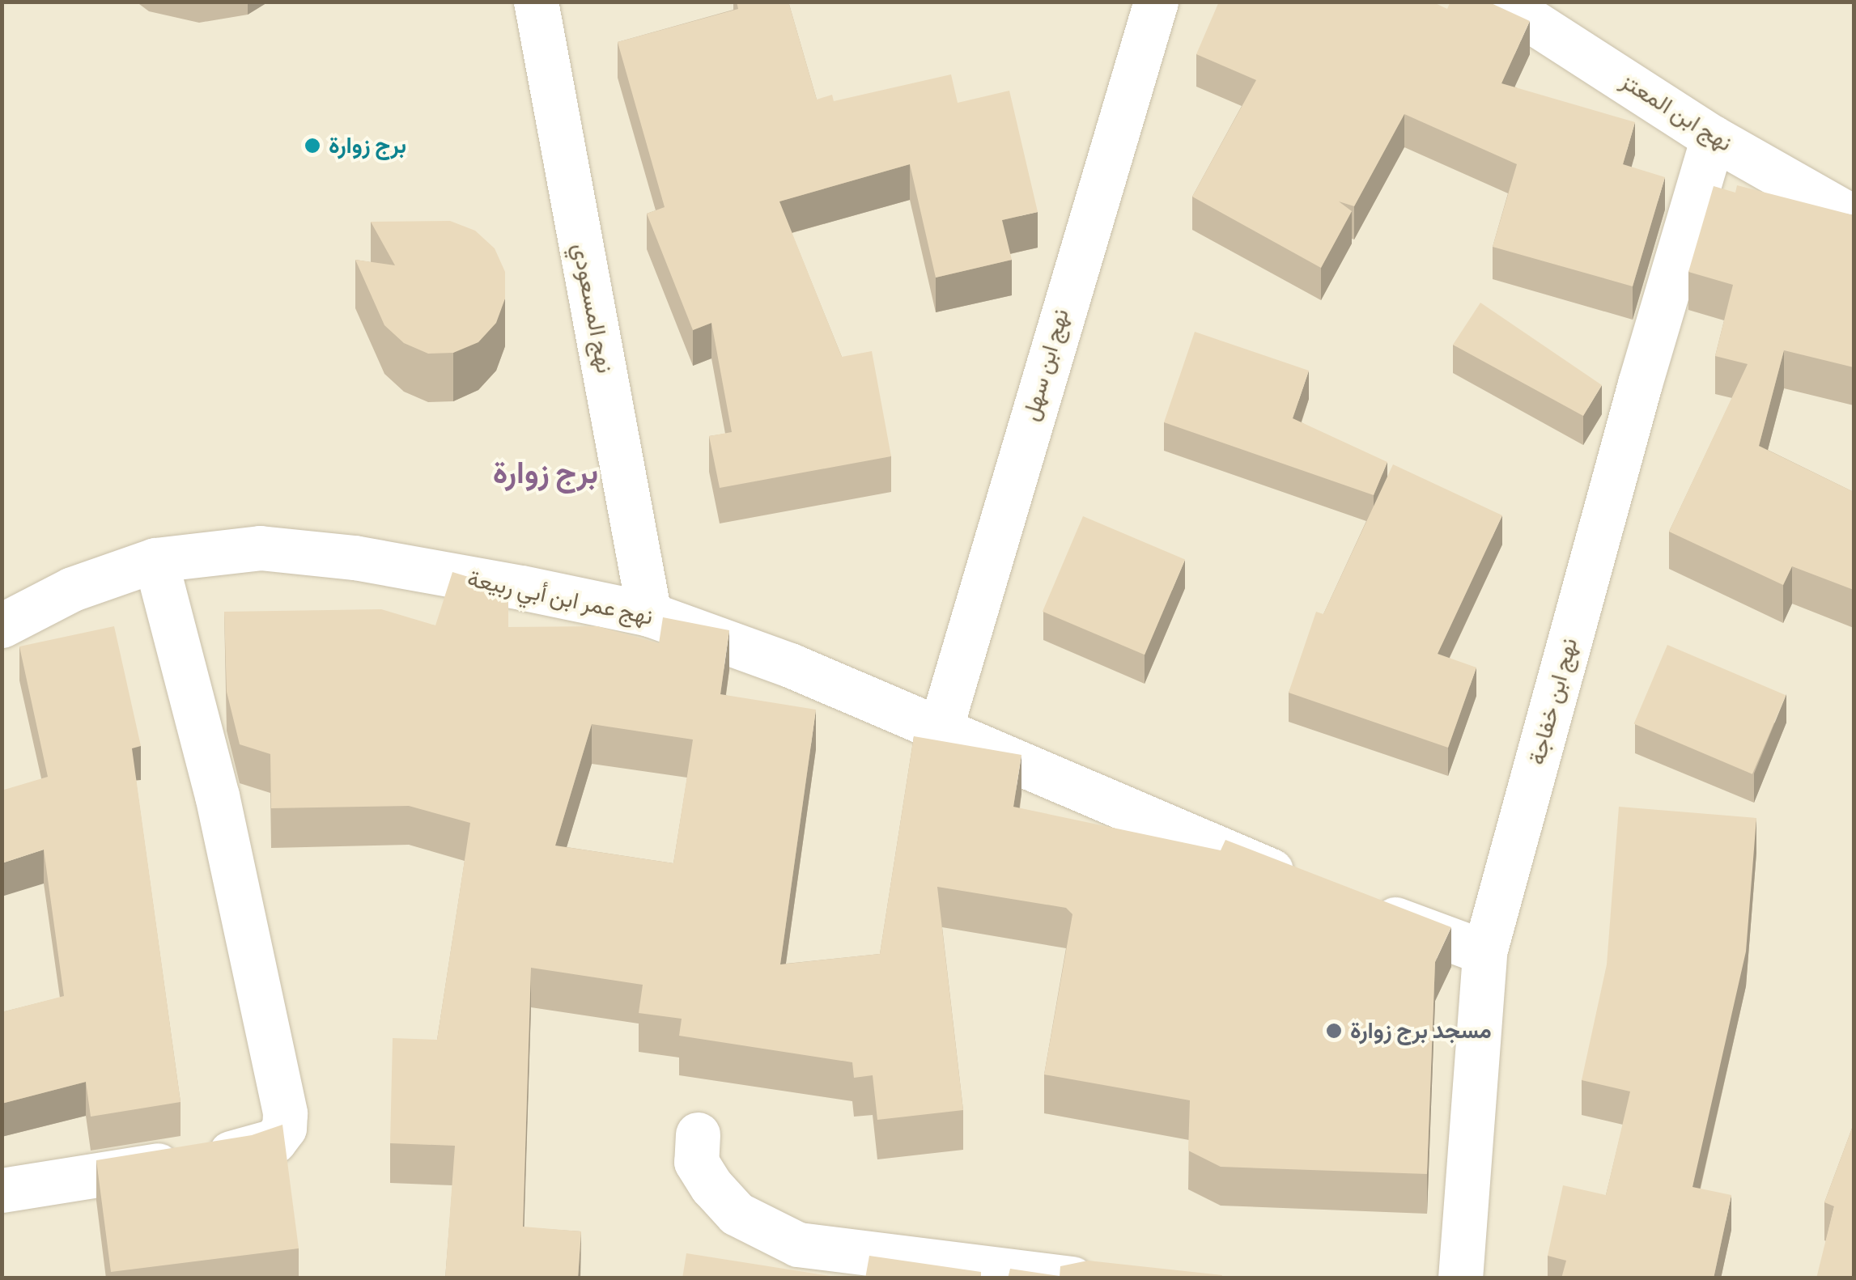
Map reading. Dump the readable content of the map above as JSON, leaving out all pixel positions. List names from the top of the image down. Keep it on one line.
{"streets":{"street":["نهج ابن المعتز","نهج المسعودي","نهج ابن سهل","نهج عمر ابن أبي ربيعة","نهج ابن خفاجة"]},"crossings":[["نهج ابن المعتز","نهج ابن خفاجة"],["نهج المسعودي","نهج عمر ابن أبي ربيعة"],["نهج ابن سهل","نهج عمر ابن أبي ربيعة"]],"districts":["برج زوارة"],"places":["برج زوارة","مسجد برج زوارة"]}
